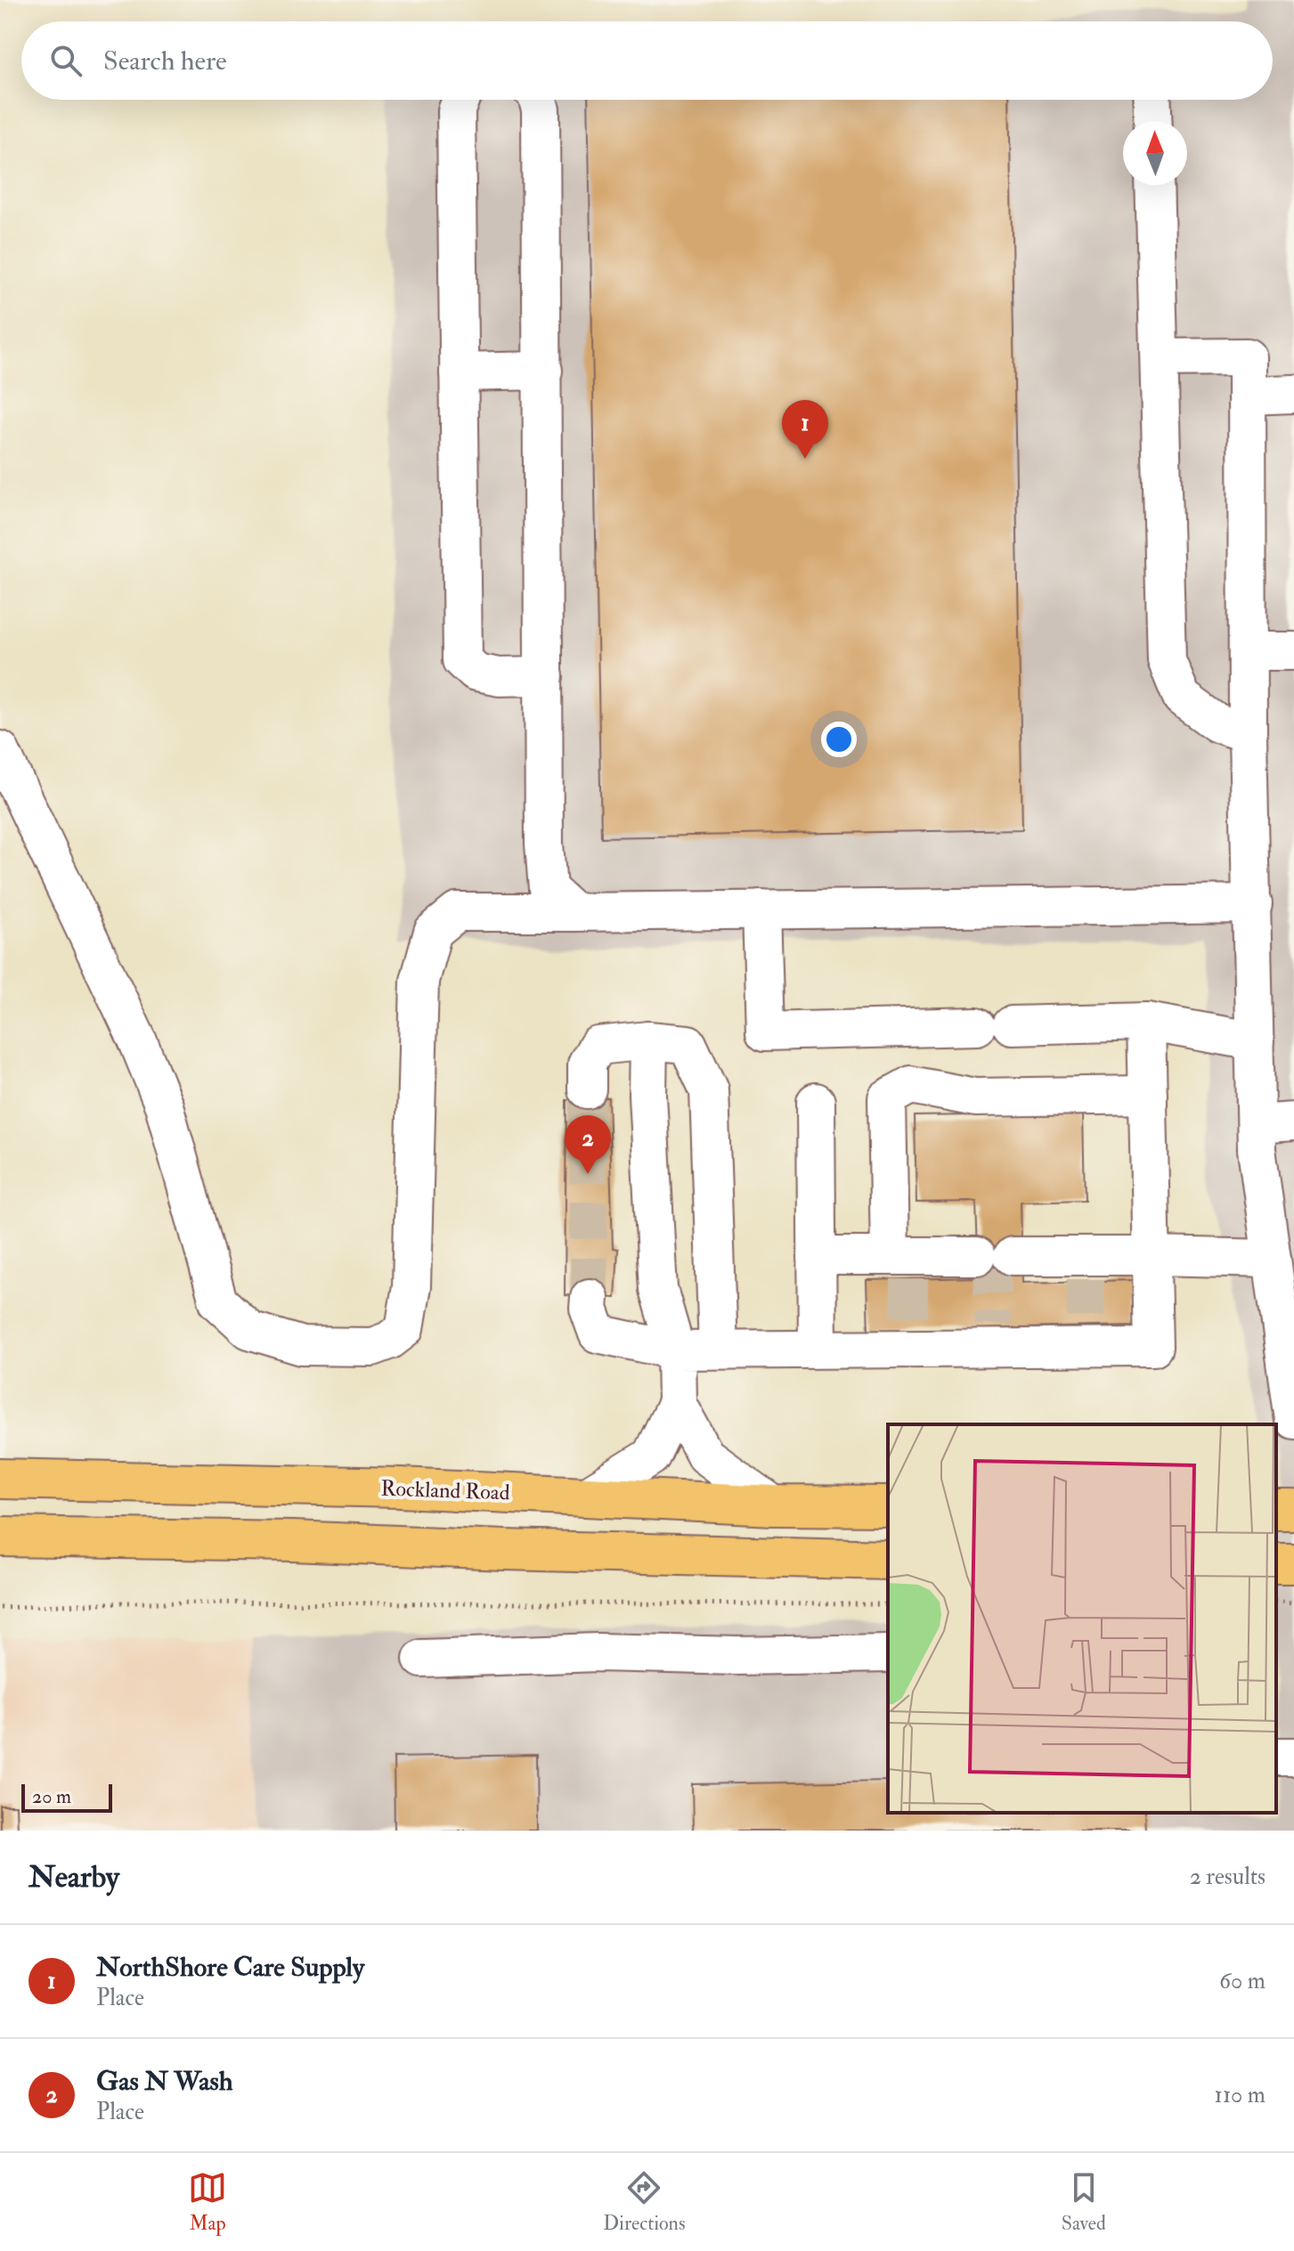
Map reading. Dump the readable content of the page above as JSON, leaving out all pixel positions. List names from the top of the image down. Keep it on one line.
{"streets":{"main road":["Rockland Road"]},"scale_bar":"20 m","north":"top","page":{"search":"Search here","pins":["1","2"],"scale":"20 m","heading":["Nearby","2 results"],"list":[{"mark":"1","name":"NorthShore Care Supply","note":"Place","value":"60 m"},{"mark":"2","name":"Gas N Wash","note":"Place","value":"110 m"}],"nav":["Map","Directions","Saved"]}}
